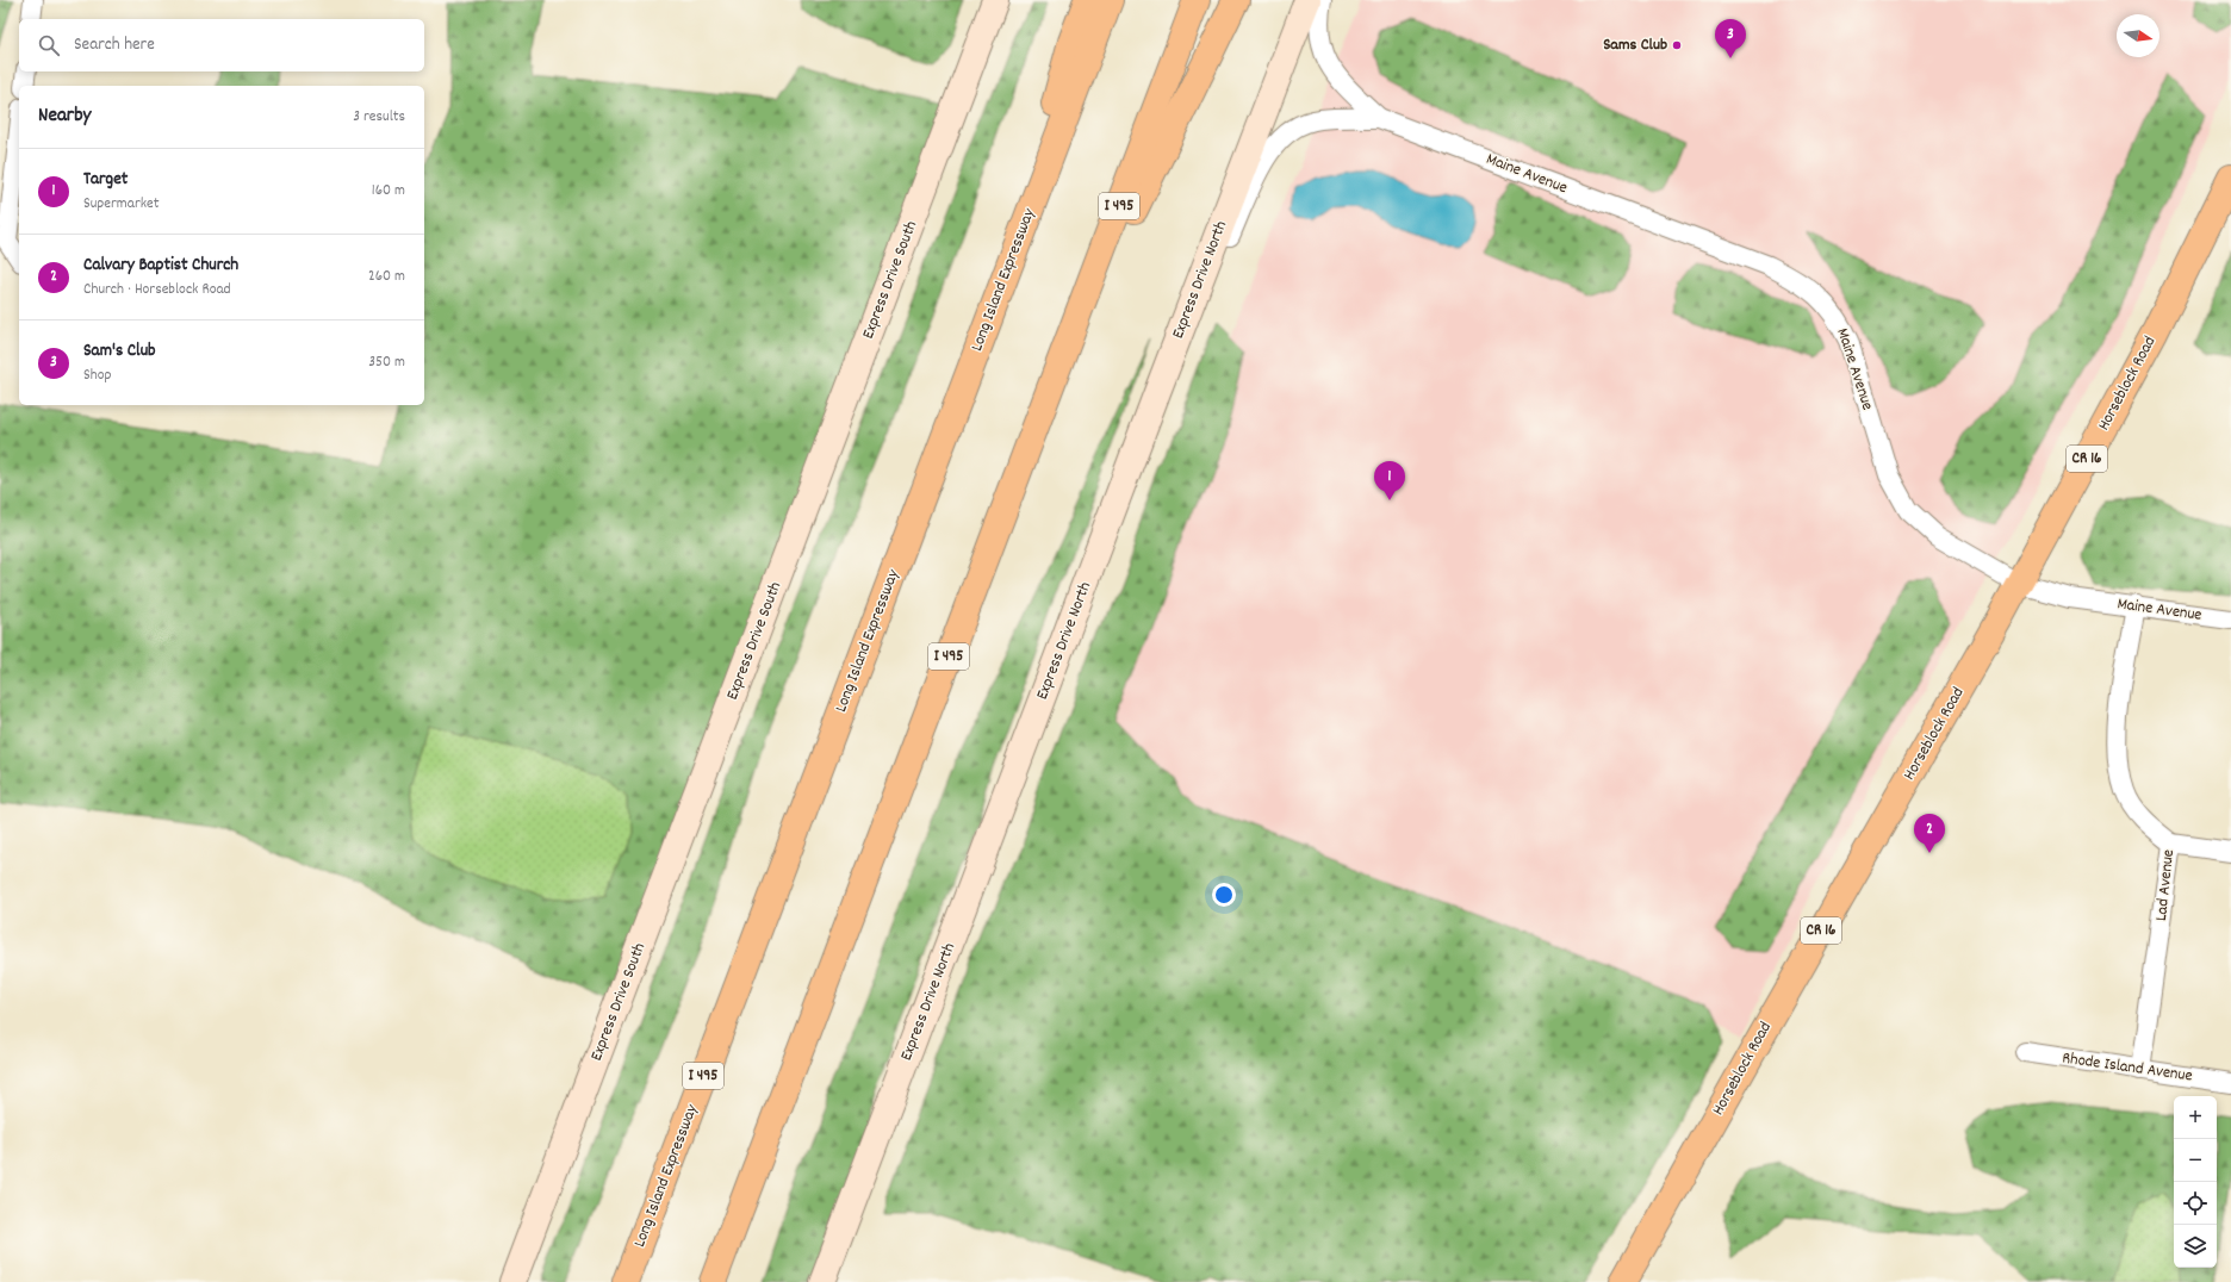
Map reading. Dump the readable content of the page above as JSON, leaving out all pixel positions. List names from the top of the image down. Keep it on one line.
{"streets":{"main road":["I 495","Express Drive South","Long Island Expressway","Express Drive North","Horseblock Road","CR 16"],"street":["Maine Avenue","Lad Avenue","Rhode Island Avenue"]},"crossings":[["Maine Avenue","Horseblock Road"],["Maine Avenue","Lad Avenue"],["Lad Avenue","Rhode Island Avenue"]],"places":["Sams Club"],"north":"right","page":{"pins":["3","1","2"],"search":"Search here","heading":["Nearby","3 results"],"list":[{"mark":"1","name":"Target","note":"Supermarket","value":"160 m"},{"mark":"2","name":"Calvary Baptist Church","note":"Church · Horseblock Road","value":"260 m"},{"mark":"3","name":"Sam's Club","note":"Shop","value":"350 m"}],"map_buttons":["+","−"]}}
